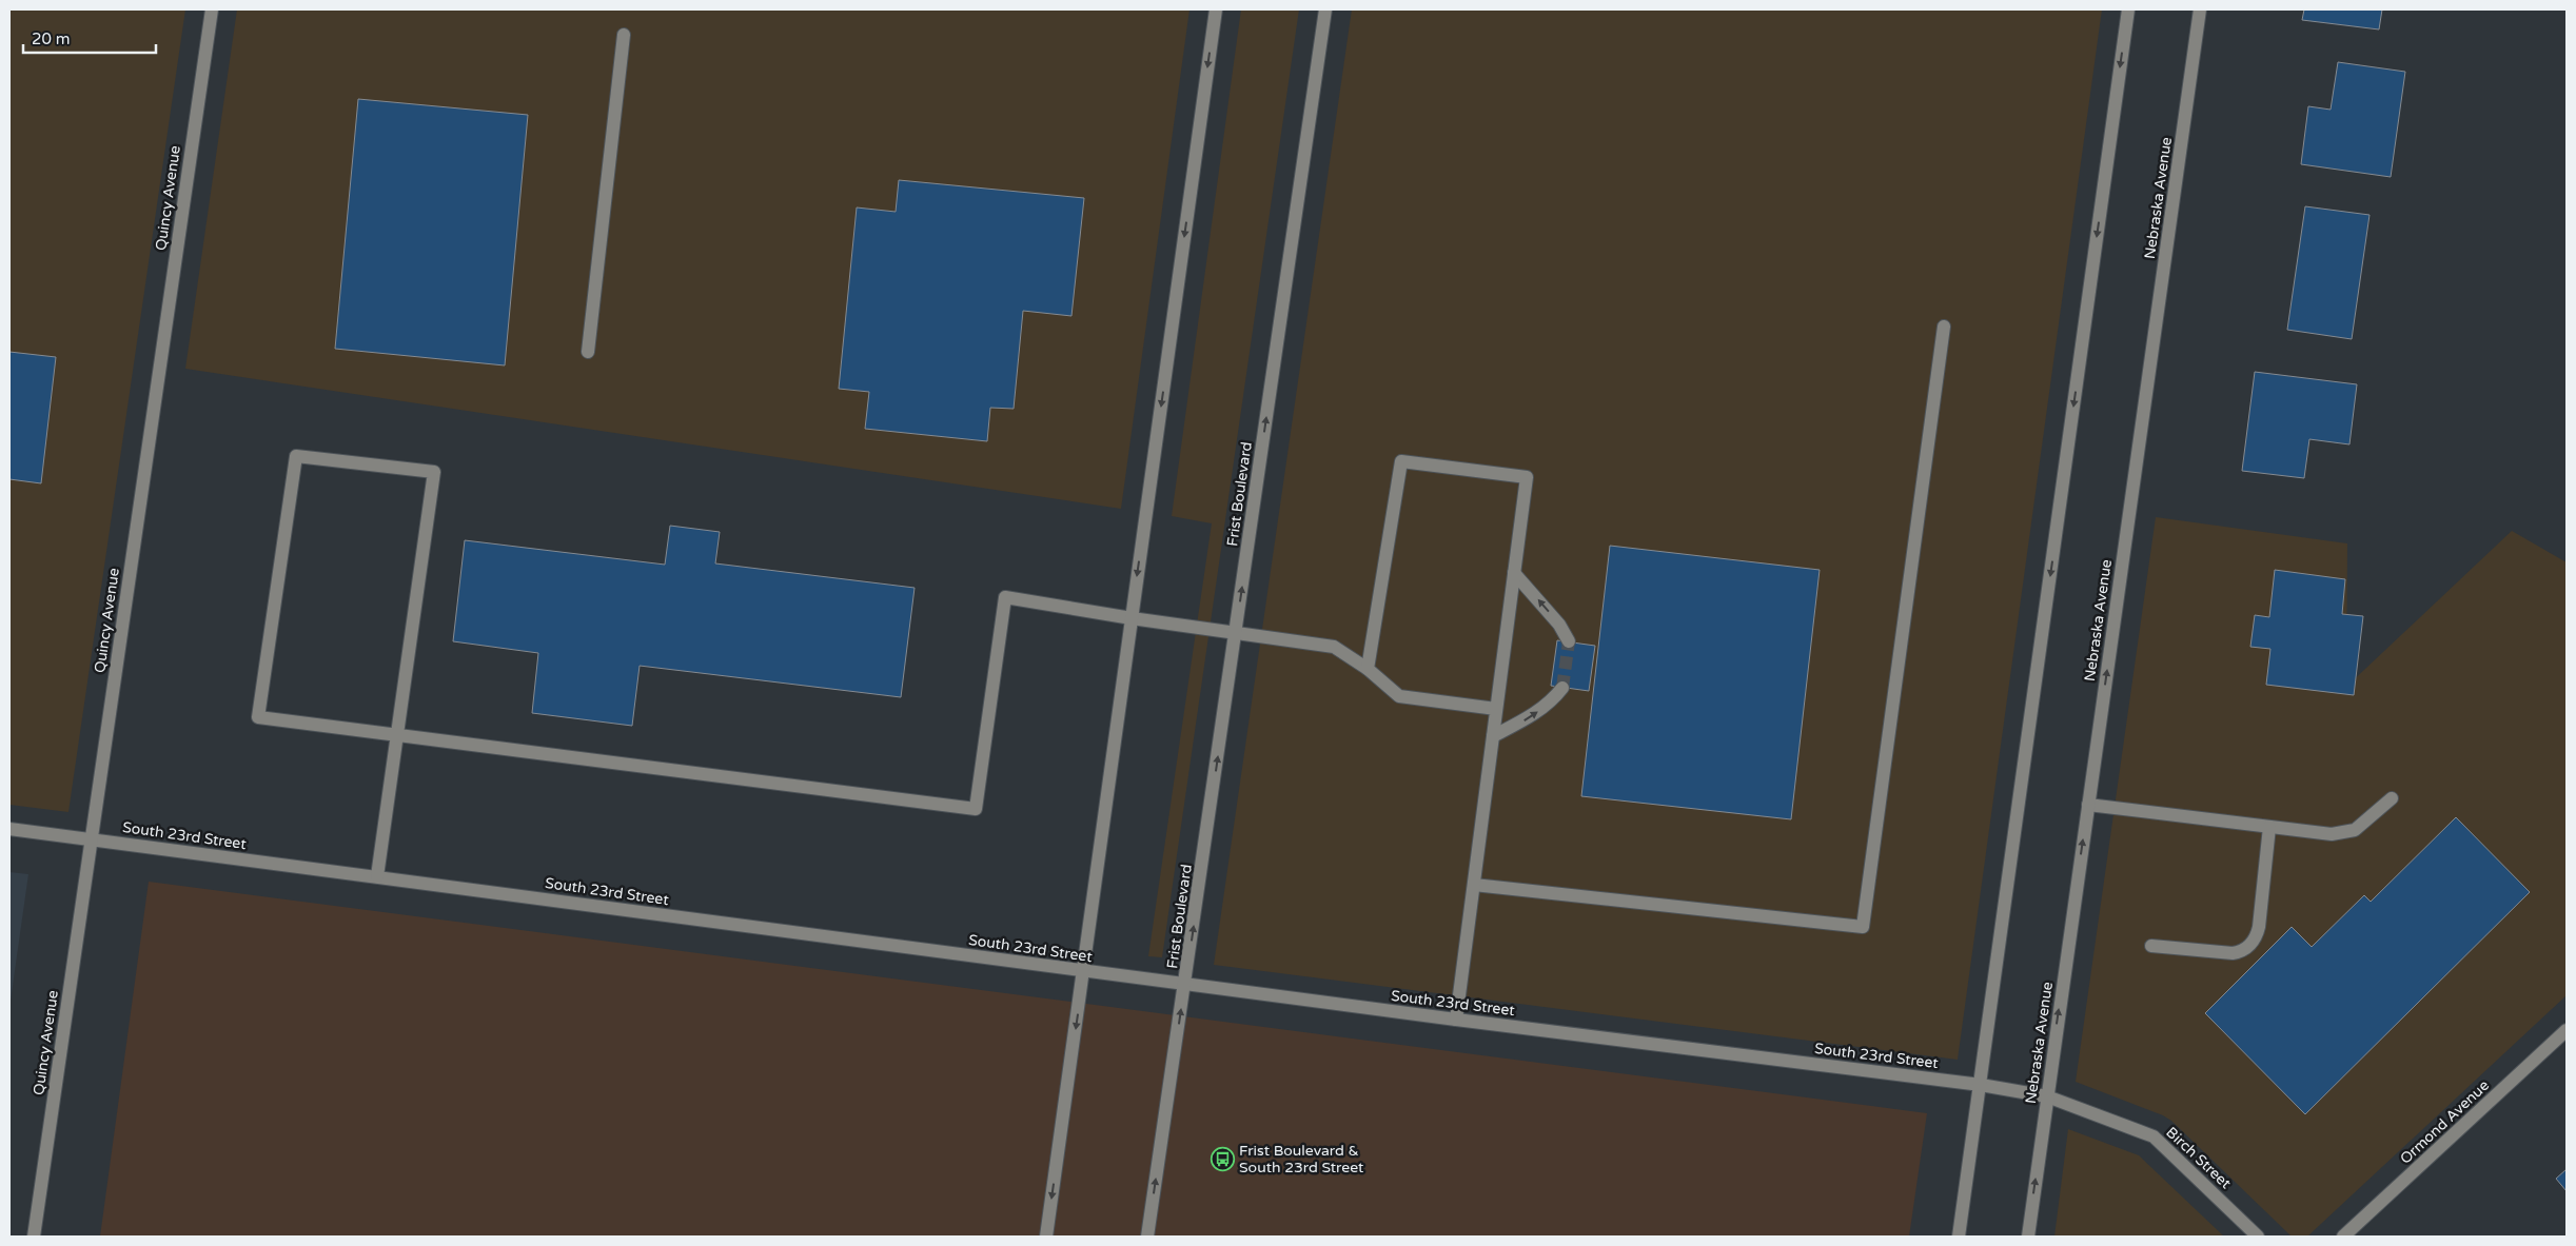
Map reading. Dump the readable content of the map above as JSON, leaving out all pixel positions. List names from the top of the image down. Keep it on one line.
{"streets":{"street":["Quincy Avenue","Nebraska Avenue","Frist Boulevard","South 23rd Street","Ormond Avenue","Birch Street"]},"crossings":[["Quincy Avenue","South 23rd Street"],["Nebraska Avenue","South 23rd Street"],["Nebraska Avenue","Birch Street"],["Frist Boulevard","South 23rd Street"],["South 23rd Street","Birch Street"]],"places":{"bus stop":["Frist Boulevard & South 23rd Street"]},"scale_bar":"20 m"}
